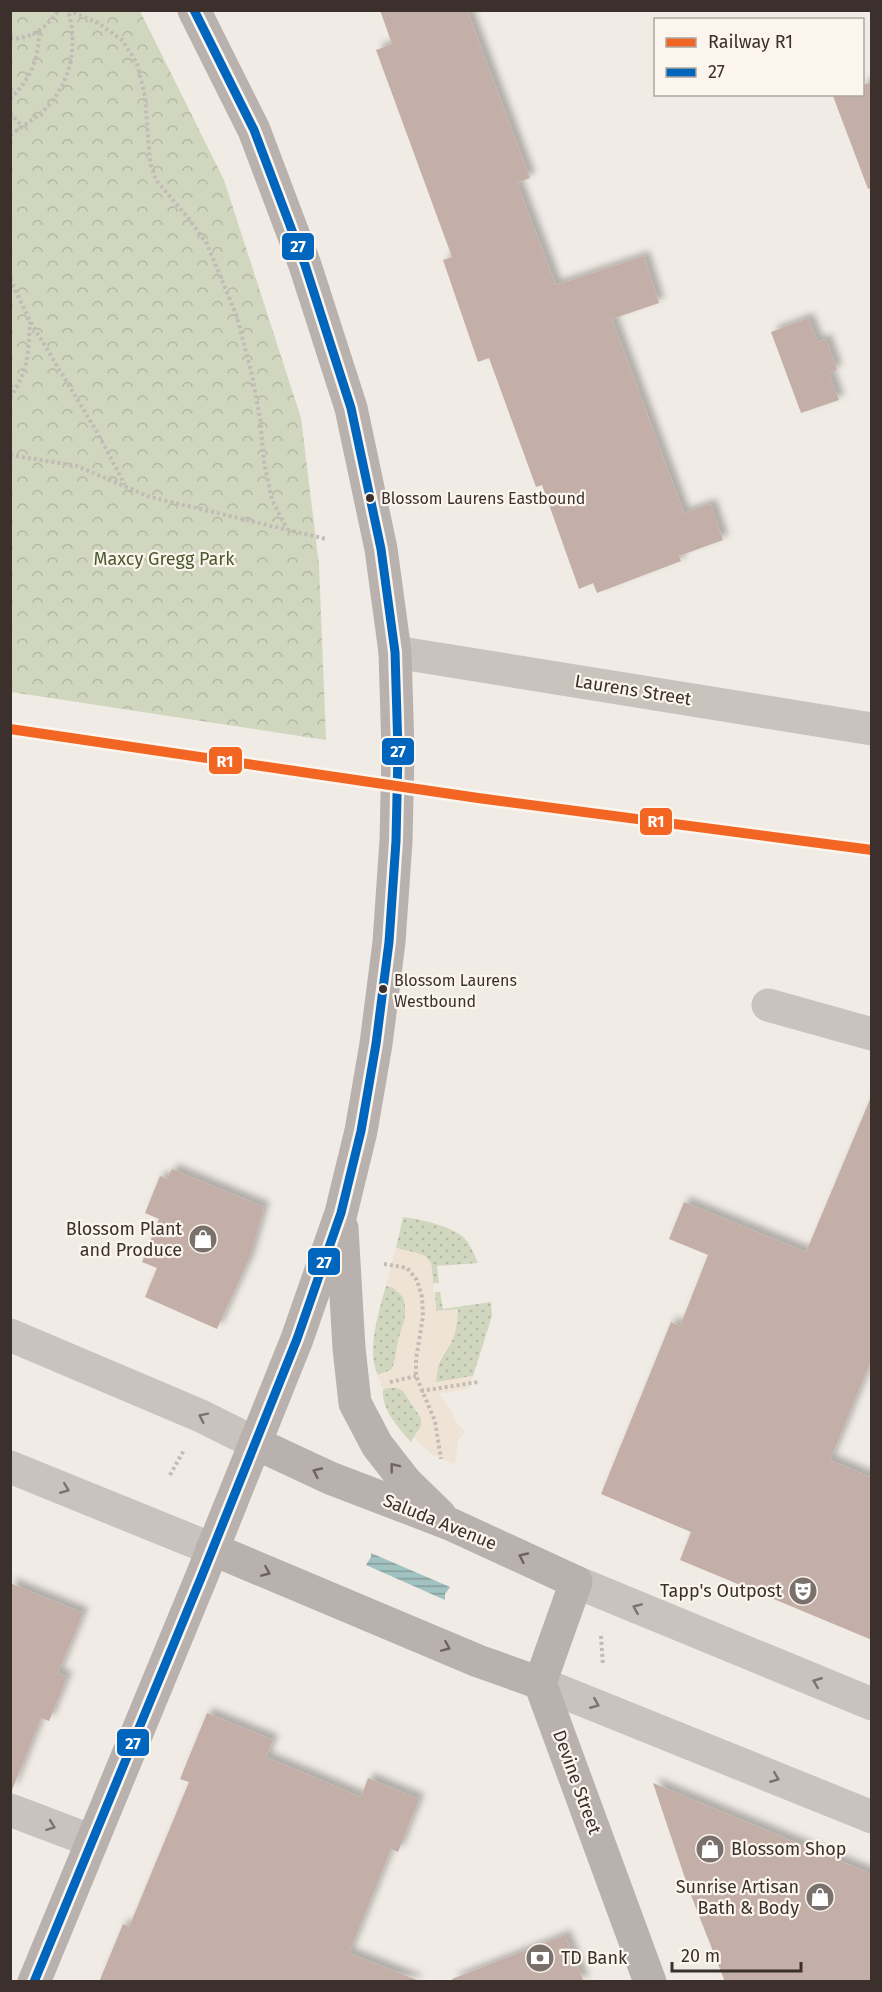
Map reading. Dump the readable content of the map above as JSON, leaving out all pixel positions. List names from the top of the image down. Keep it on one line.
{"streets":{"main road":["Saluda Avenue","Devine Street"],"street":["Laurens Street"]},"parks":["Maxcy Gregg Park"],"places":{"other":["Blossom Laurens Eastbound","Blossom Laurens Westbound"],"shop":["Blossom Plant and Produce","Blossom Shop","Sunrise Artisan Bath & Body"],"theatre":["Tapp's Outpost"],"bank":["TD Bank"]},"lines":["transit line 27","rail line R1"],"legend":["Railway R1","27"],"scale_bar":"20 m"}
